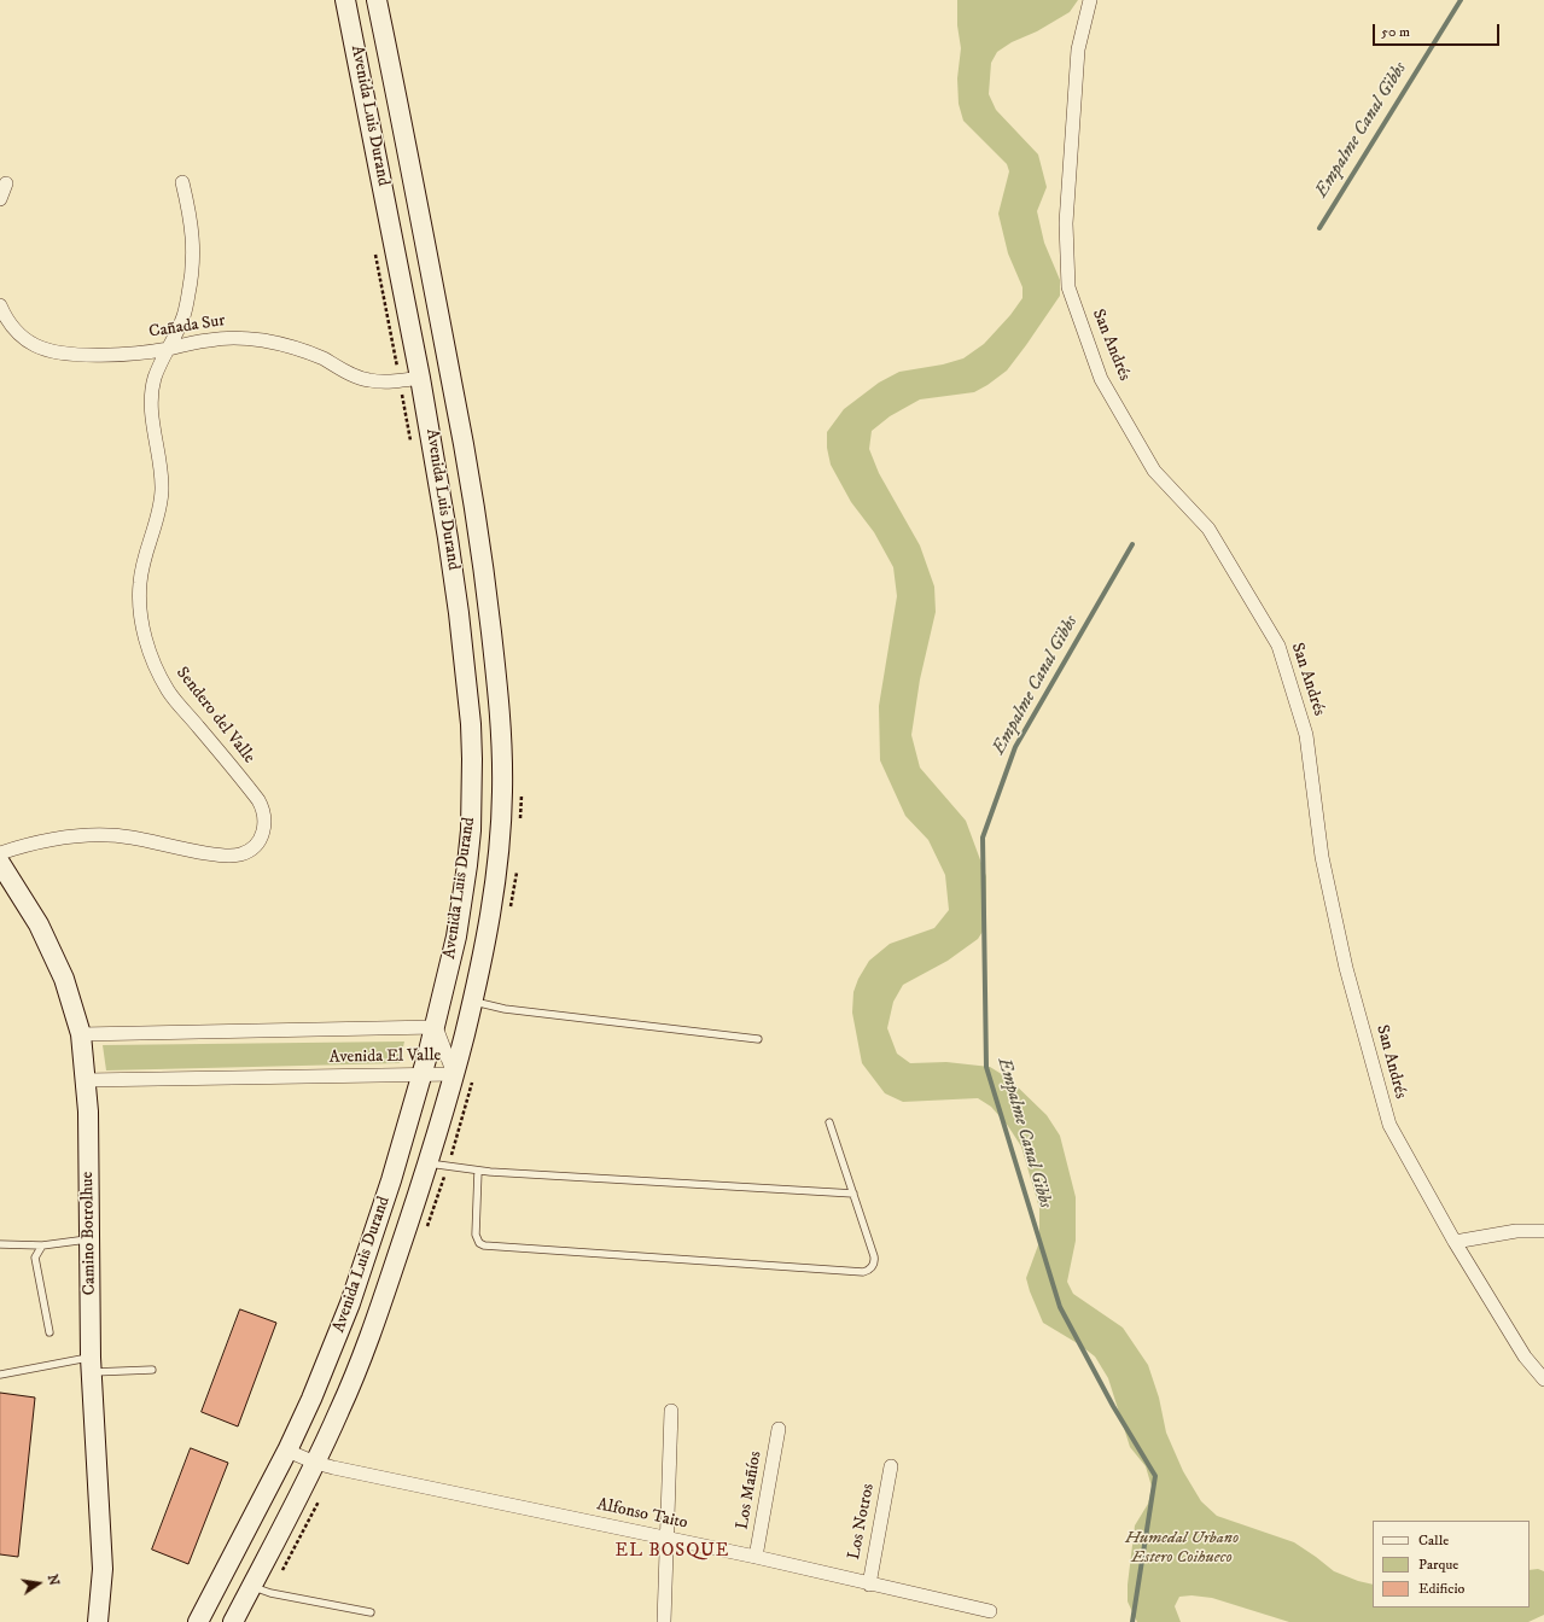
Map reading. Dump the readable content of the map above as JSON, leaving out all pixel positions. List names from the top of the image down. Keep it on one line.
{"streets":{"street":["Avenida Luis Durand","Cañada Sur","San Andrés","Sendero del Valle","Avenida El Valle","Camino Botrolhue","Los Mañíos","Alfonso Taito","Los Notros"]},"crossings":[["Avenida Luis Durand","Cañada Sur"],["Avenida Luis Durand","Avenida El Valle"],["Avenida Luis Durand","Alfonso Taito"],["Cañada Sur","Sendero del Valle"],["Avenida El Valle","Camino Botrolhue"],["Los Mañíos","Alfonso Taito"],["Alfonso Taito","Los Notros"]],"districts":["EL BOSQUE"],"water":["Empalme Canal Gibbs"],"parks":["Humedal Urbano Estero Coihueco"],"legend":["Calle","Parque","Edificio"],"scale_bar":"50 m","north":"right"}
